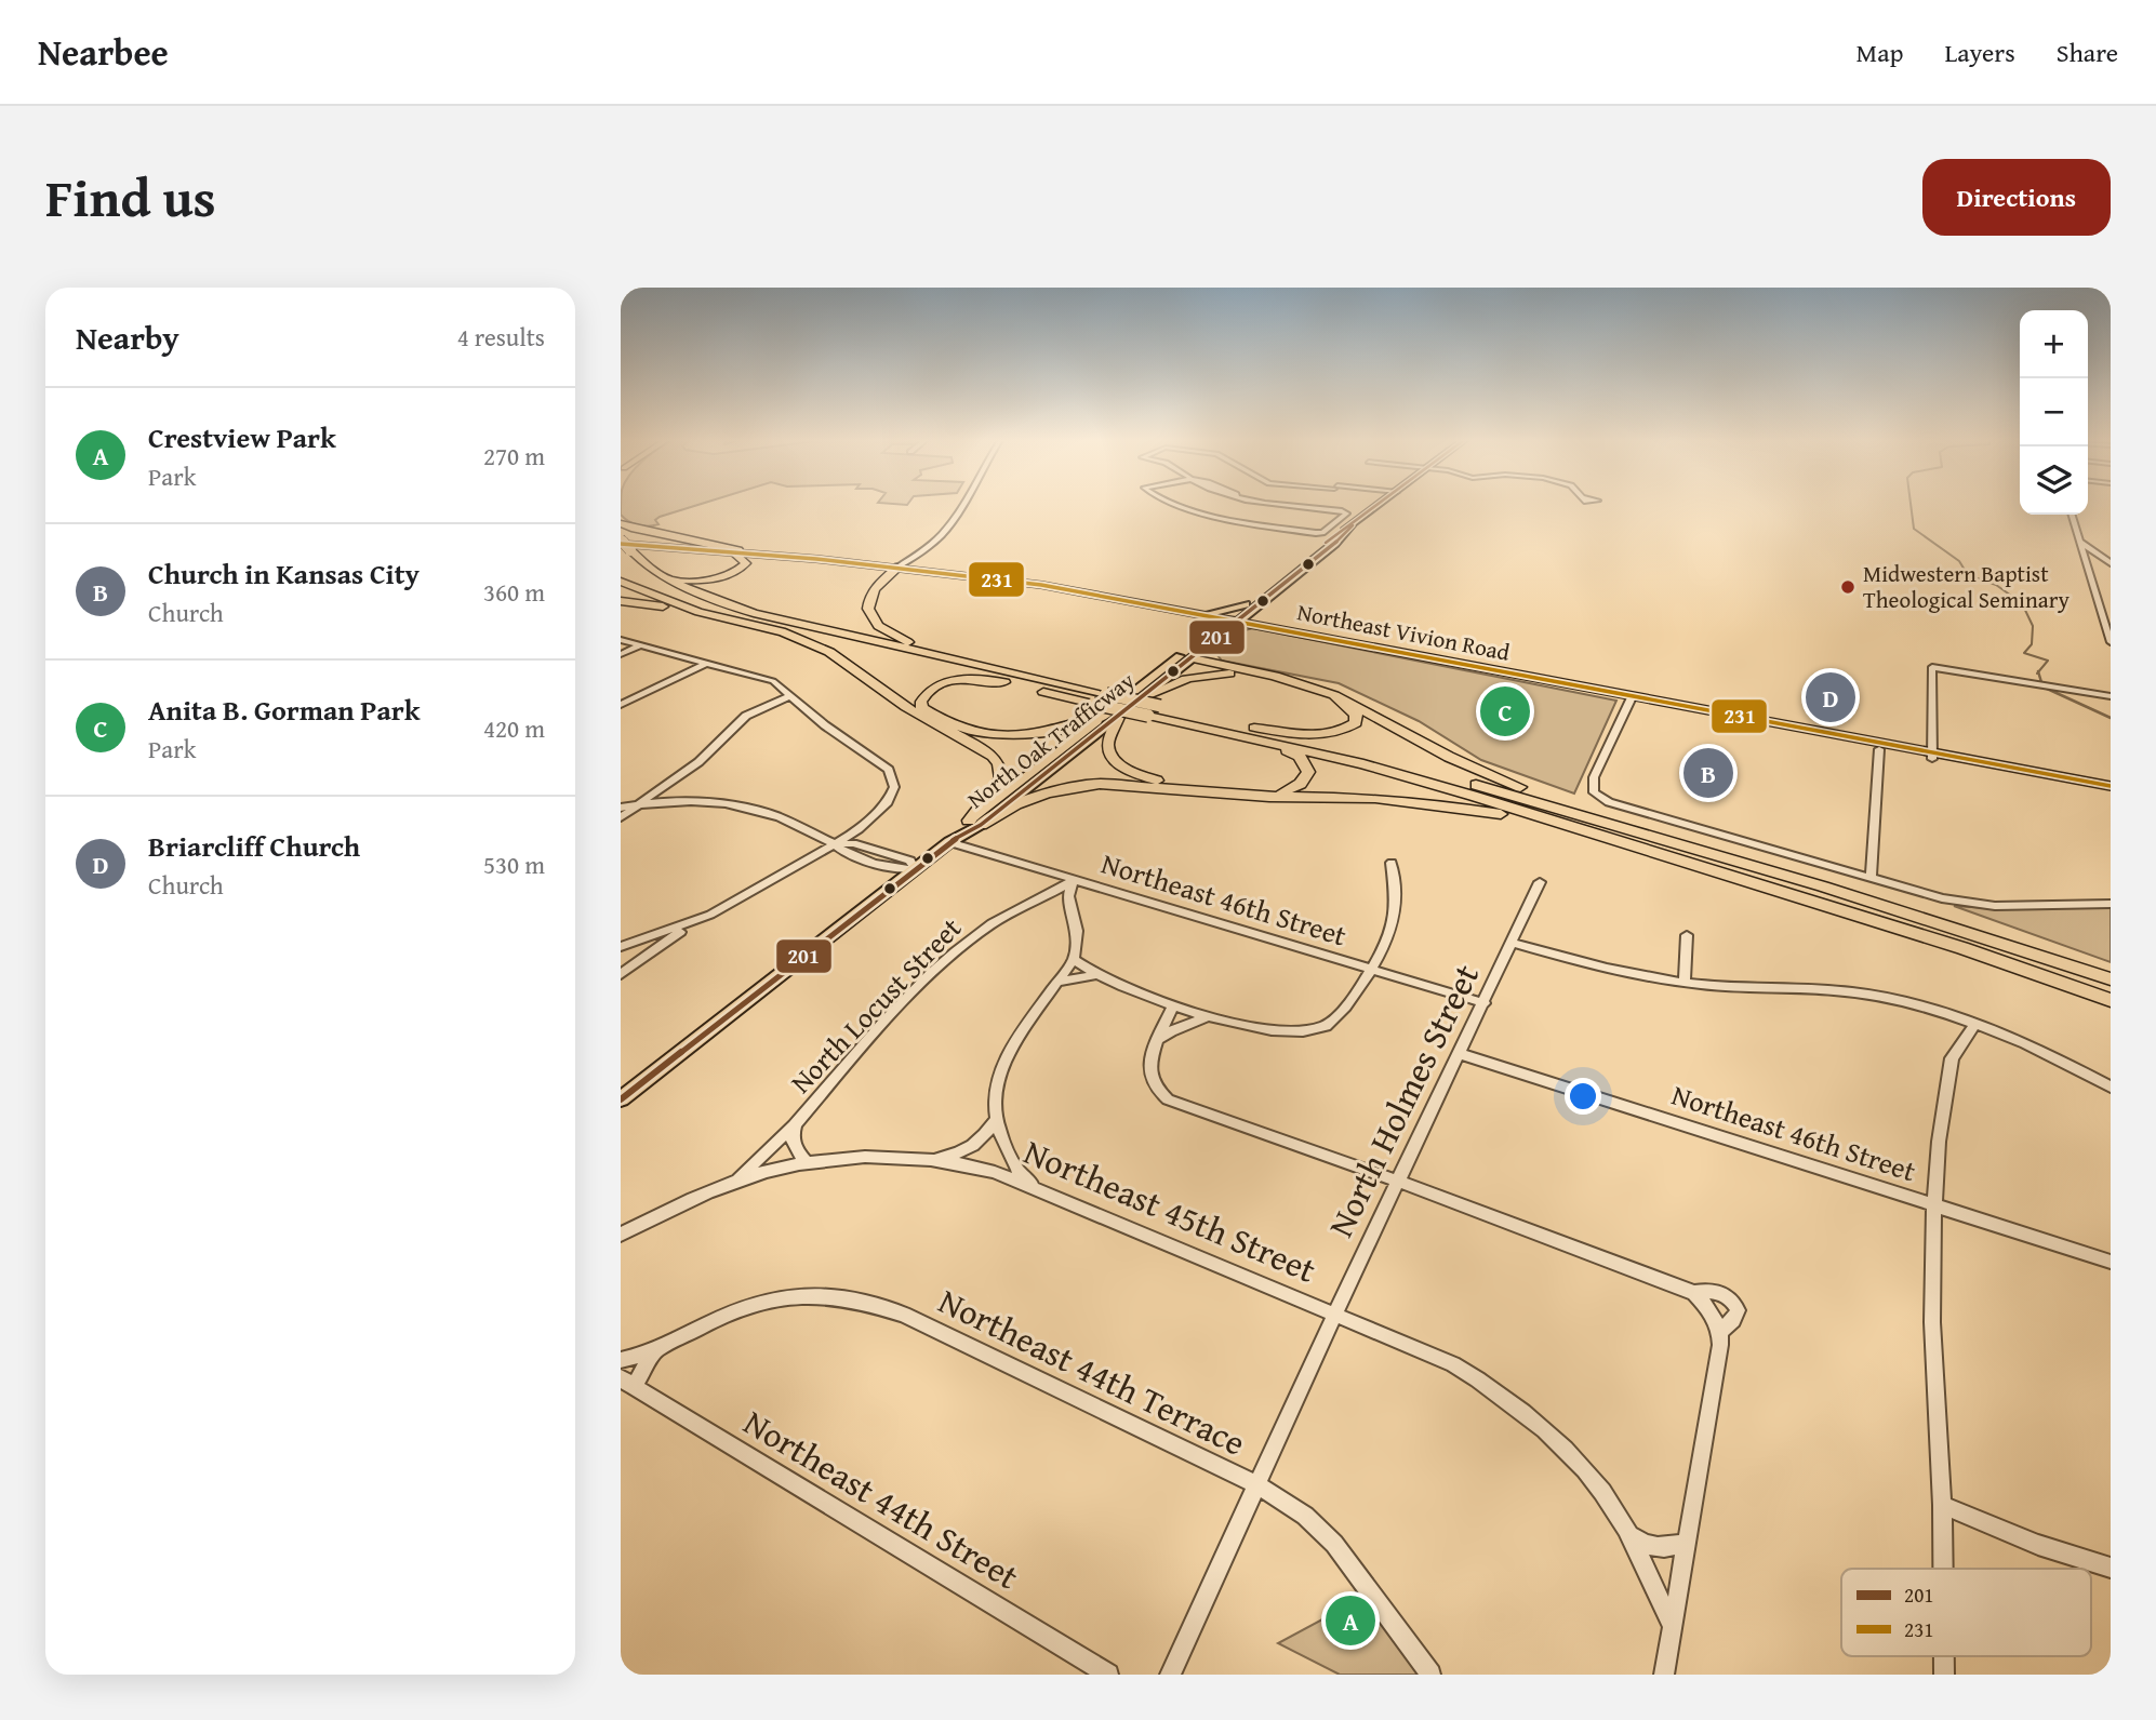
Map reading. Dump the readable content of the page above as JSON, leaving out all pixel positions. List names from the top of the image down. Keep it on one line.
{"streets":{"main road":["Northeast Vivion Road","North Oak Trafficway"],"street":["Northeast 46th Street","North Locust Street","North Holmes Street","Northeast 45th Street","Northeast 44th Terrace","Northeast 44th Street"]},"crossings":[["Northeast Vivion Road","North Oak Trafficway"],["North Oak Trafficway","Northeast 46th Street"],["Northeast 46th Street","North Locust Street"],["Northeast 46th Street","North Holmes Street"],["North Locust Street","Northeast 45th Street"],["North Holmes Street","Northeast 45th Street"],["North Holmes Street","Northeast 44th Terrace"]],"places":["Midwestern Baptist Theological Seminary"],"lines":["transit line 201","transit line 231"],"legend":["201","231"],"page":{"header":"Nearbee","nav":["Map","Layers","Share"],"title":"Find us","buttons":"Directions","heading":["Nearby","4 results"],"map_buttons":["+","−"],"list":[{"mark":"A","name":"Crestview Park","note":"Park","value":"270 m"},{"mark":"B","name":"Church in Kansas City","note":"Church","value":"360 m"},{"mark":"C","name":"Anita B. Gorman Park","note":"Park","value":"420 m"},{"mark":"D","name":"Briarcliff Church","note":"Church","value":"530 m"}],"pins":["D","C","B","A"]}}
